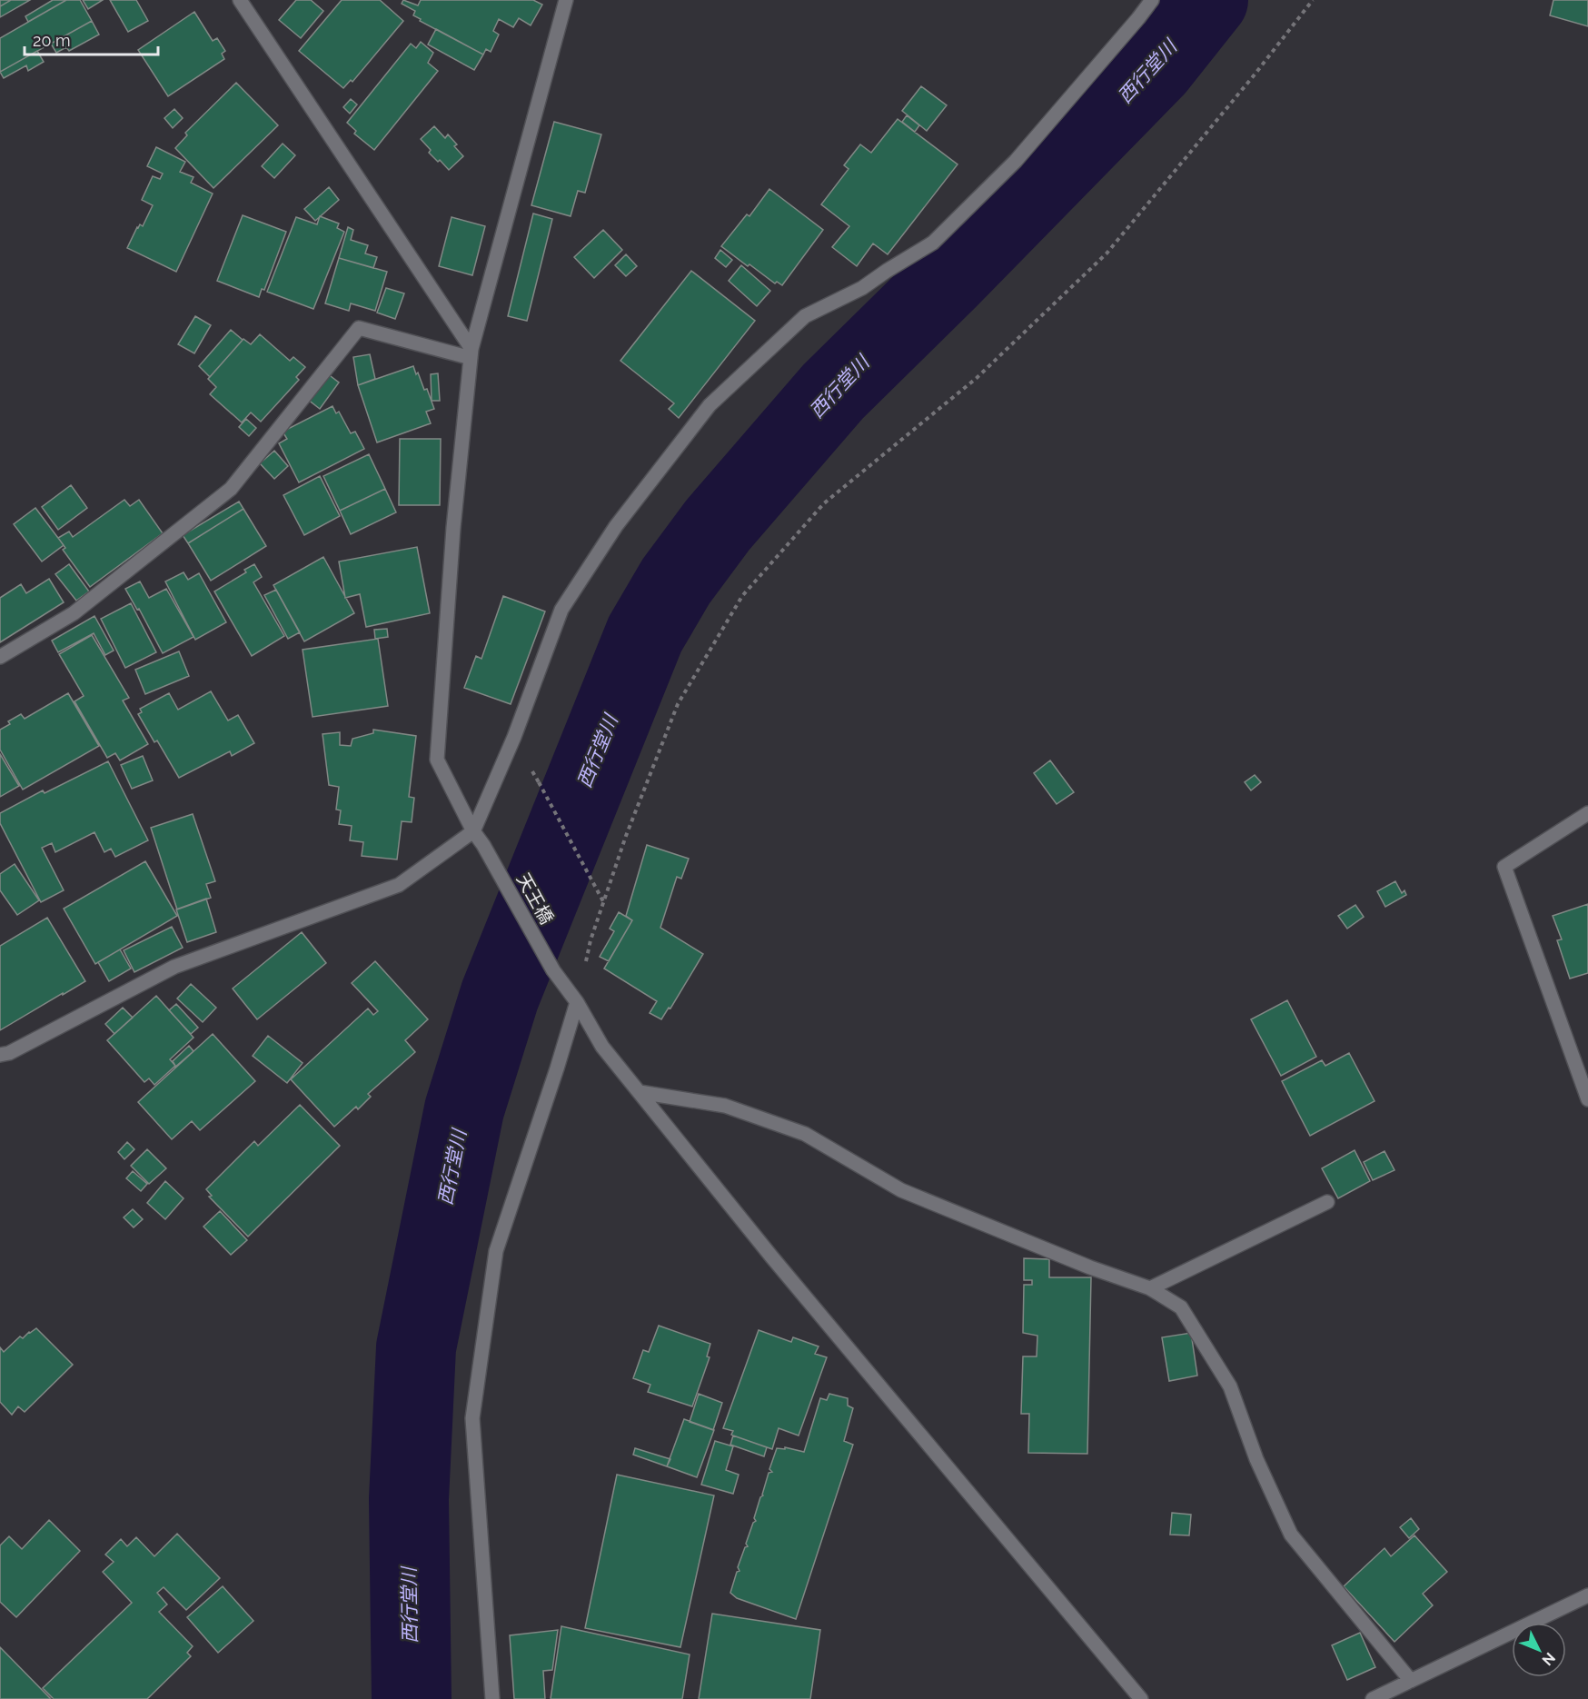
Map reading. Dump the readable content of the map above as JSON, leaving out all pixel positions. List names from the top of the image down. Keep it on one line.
{"streets":{"street":["天王橋"]},"water":["西行堂川"],"scale_bar":"20 m","north":"bottom right"}
